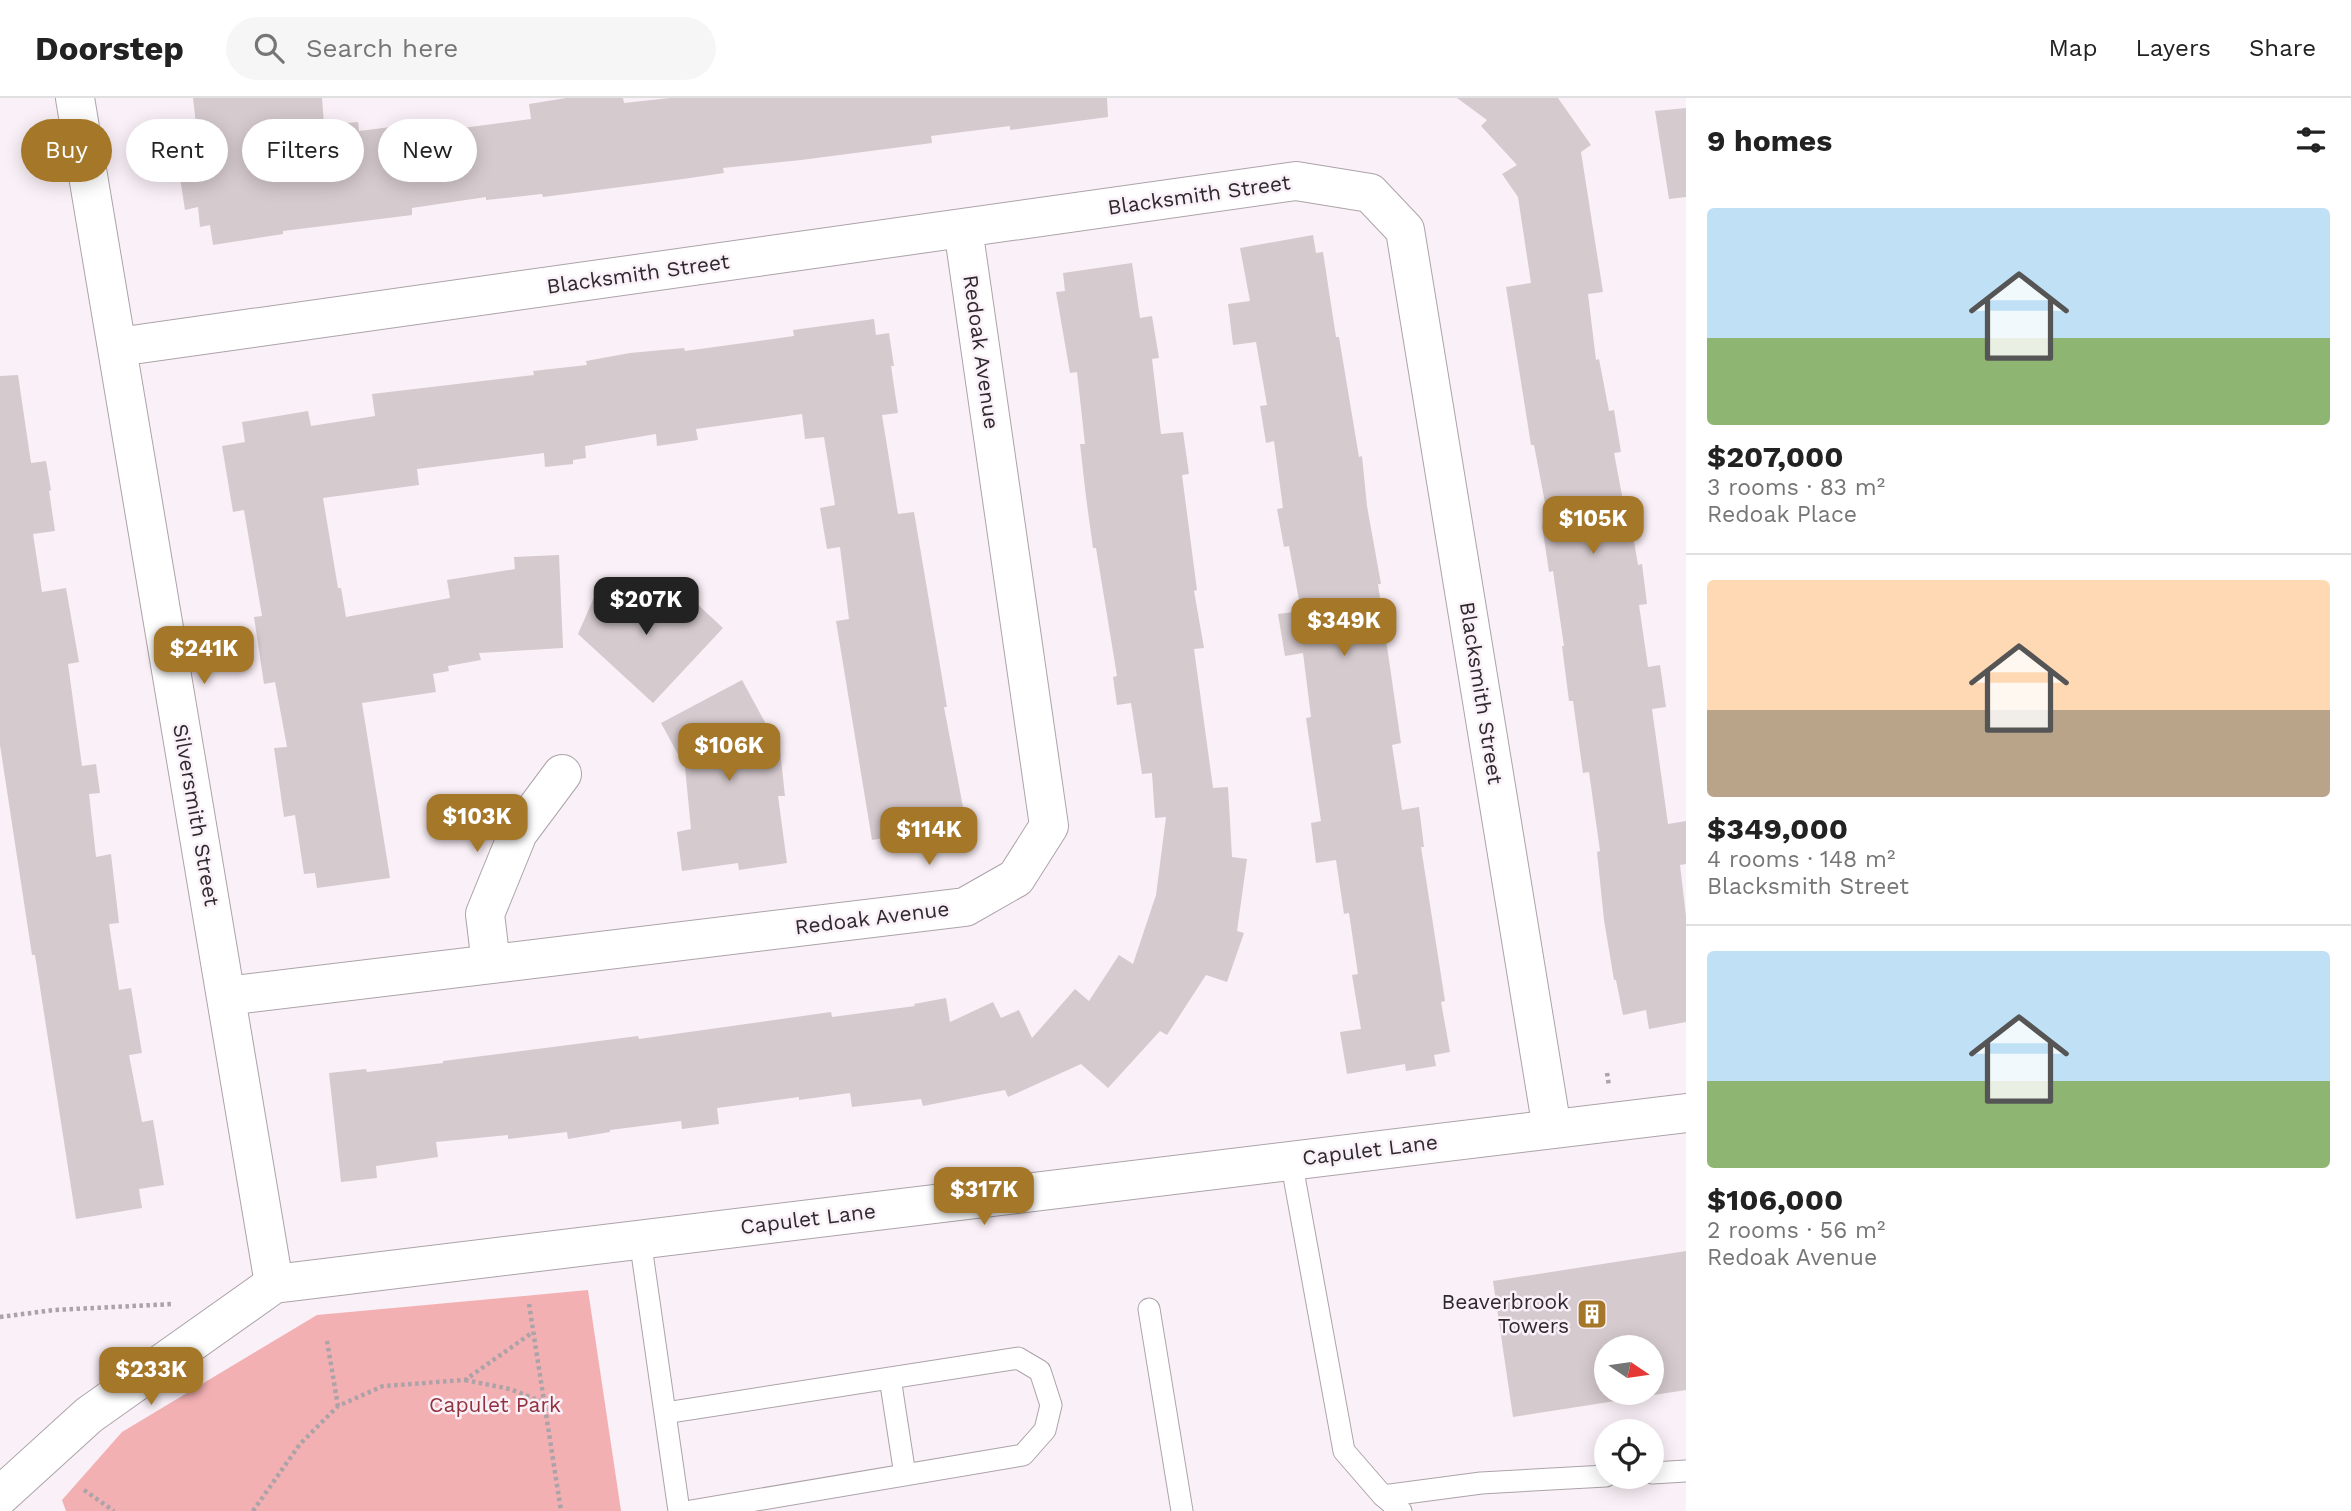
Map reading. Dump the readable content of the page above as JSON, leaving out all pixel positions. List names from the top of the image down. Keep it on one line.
{"streets":{"street":["Blacksmith Street","Redoak Avenue","Silversmith Street","Capulet Lane"]},"crossings":[["Blacksmith Street","Redoak Avenue"],["Blacksmith Street","Silversmith Street"],["Blacksmith Street","Capulet Lane"],["Redoak Avenue","Silversmith Street"],["Silversmith Street","Capulet Lane"]],"parks":["Capulet Park"],"places":{"building":["Beaverbrook Towers"]},"north":"right","page":{"header":"Doorstep","search":"Search here","nav":["Map","Layers","Share"],"heading":"9 homes","chip":["Buy","Rent","Filters","New"],"list":[{"name":"$207,000","note":"3 rooms · 83 m² · Redoak Place"},{"name":"$349,000","note":"4 rooms · 148 m² · Blacksmith Street"},{"name":"$106,000","note":"2 rooms · 56 m² · Redoak Avenue"}],"price":["$105K","$207K","$349K","$241K","$106K","$103K","$114K","$317K","$233K"]}}
